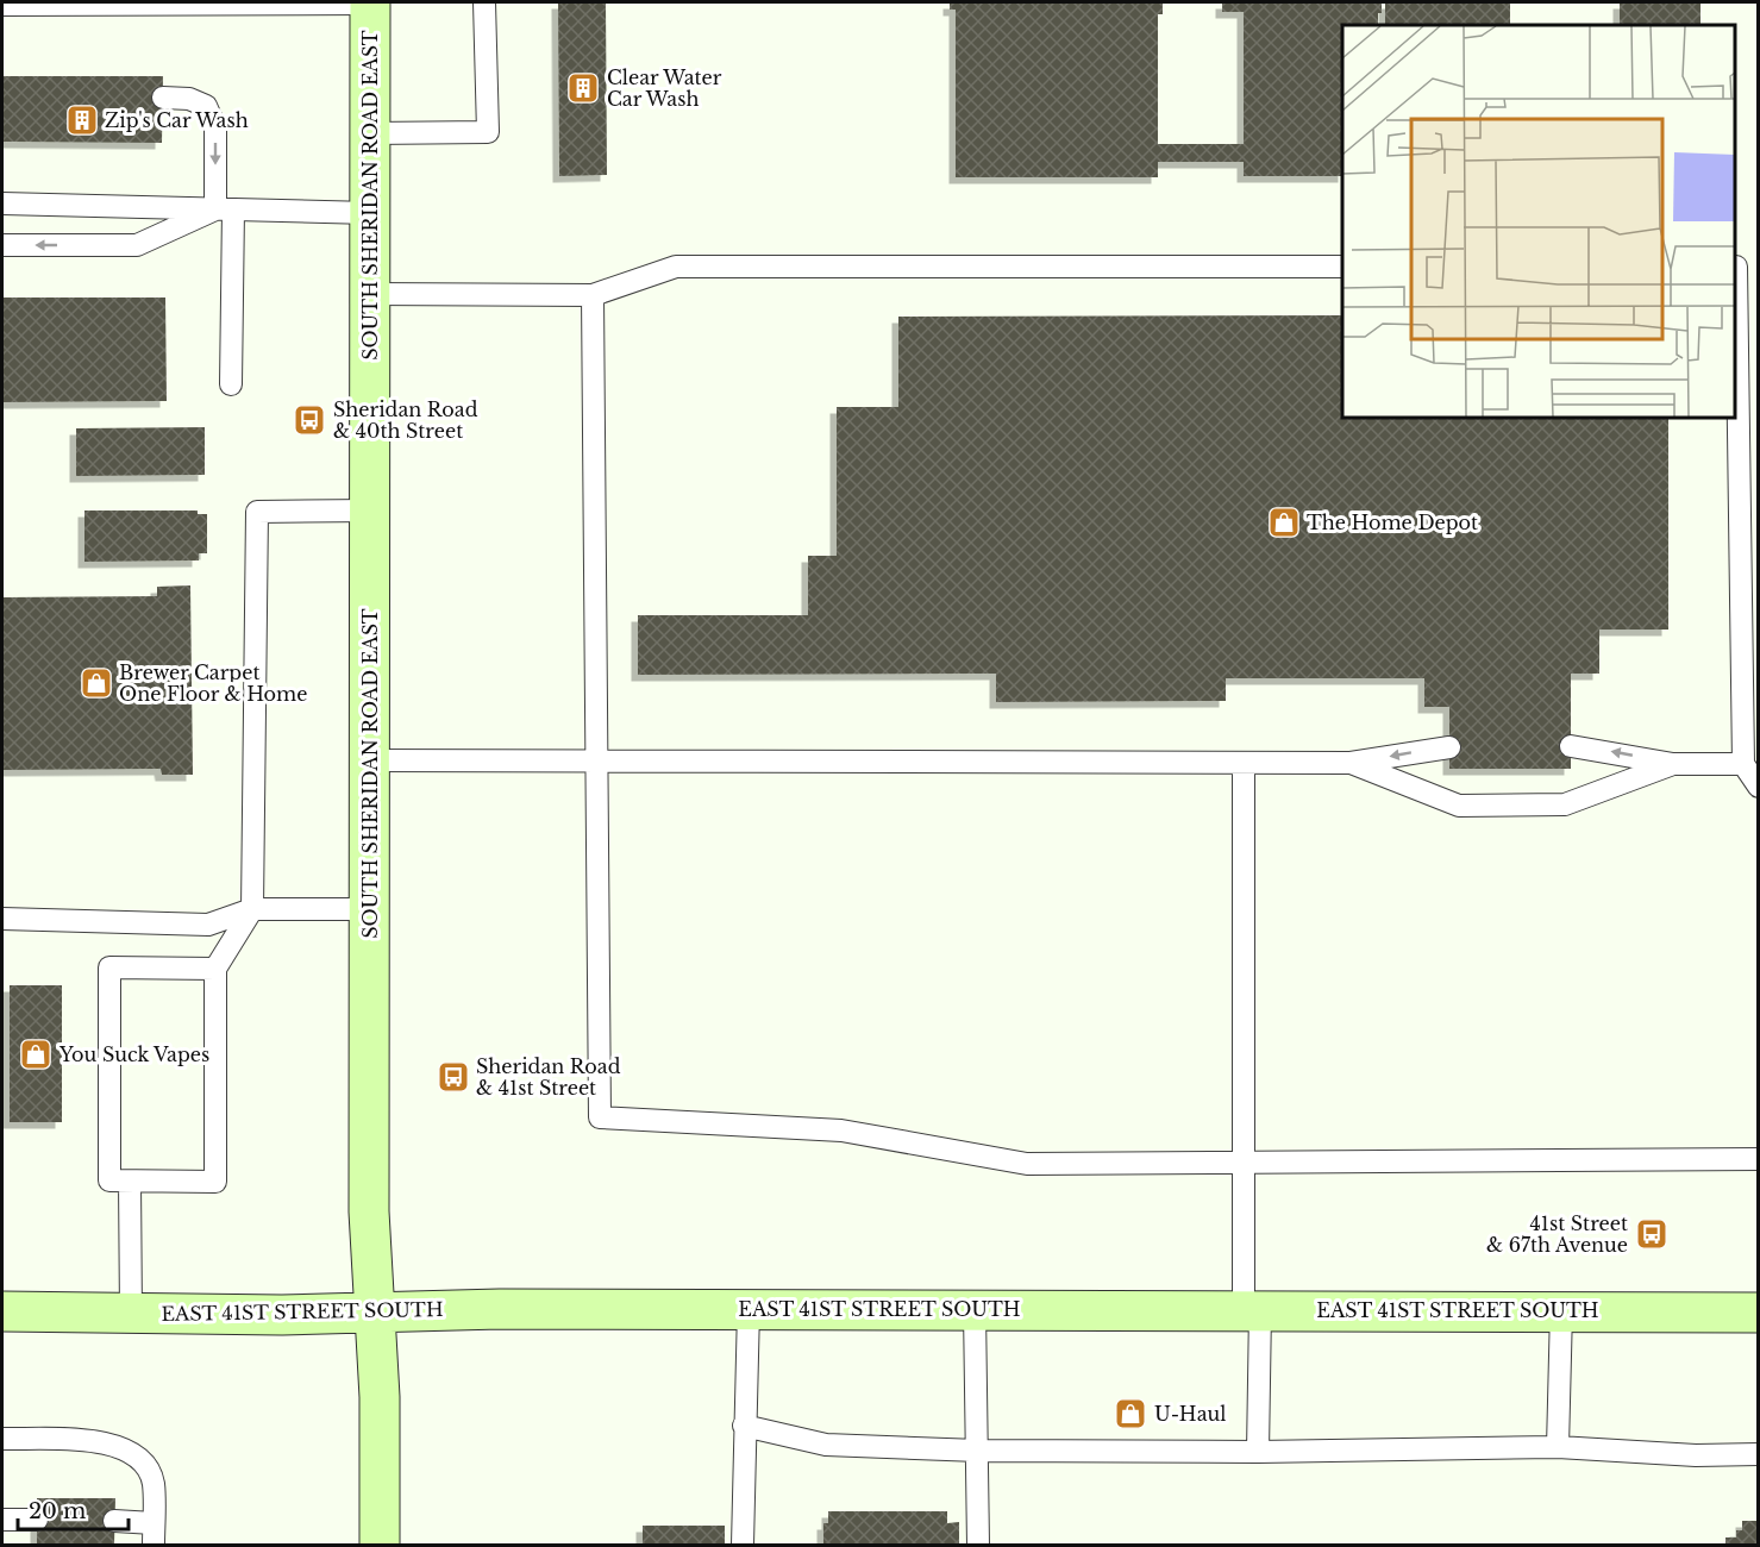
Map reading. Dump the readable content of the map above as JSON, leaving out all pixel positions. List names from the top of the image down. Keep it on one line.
{"streets":{"main road":["SOUTH SHERIDAN ROAD EAST","EAST 41ST STREET SOUTH"]},"crossings":[["SOUTH SHERIDAN ROAD EAST","EAST 41ST STREET SOUTH"]],"places":{"building":["Clear Water Car Wash","Zip's Car Wash"],"bus stop":["Sheridan Road & 40th Street","Sheridan Road & 41st Street","41st Street & 67th Avenue"],"shop":["The Home Depot","Brewer Carpet One Floor & Home","You Suck Vapes","U-Haul"]},"scale_bar":"20 m"}
